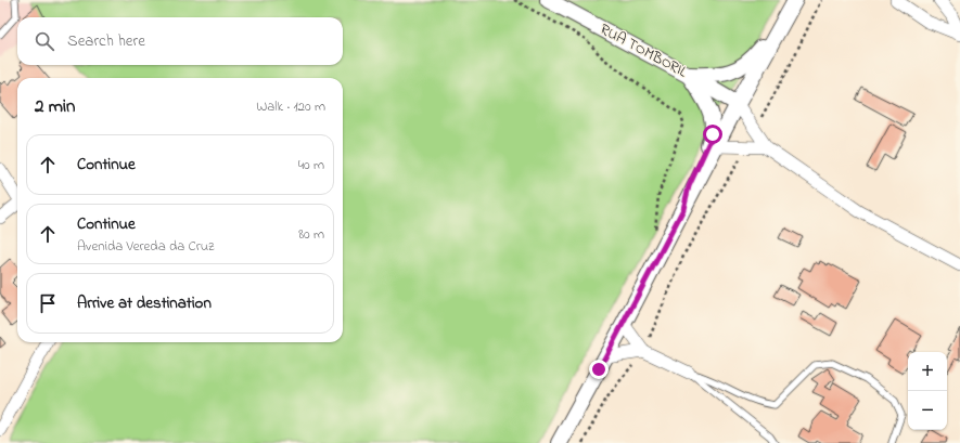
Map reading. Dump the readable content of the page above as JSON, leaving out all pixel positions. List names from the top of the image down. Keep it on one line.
{"streets":{"street":["RUA TOMBORIL"]},"page":{"search":"Search here","heading":["2 min","Walk · 120 m"],"list":[["Continue","40 m"],["Continue","Avenida Vereda da Cruz","80 m"],"Arrive at destination"],"map_buttons":["+","−"]}}
